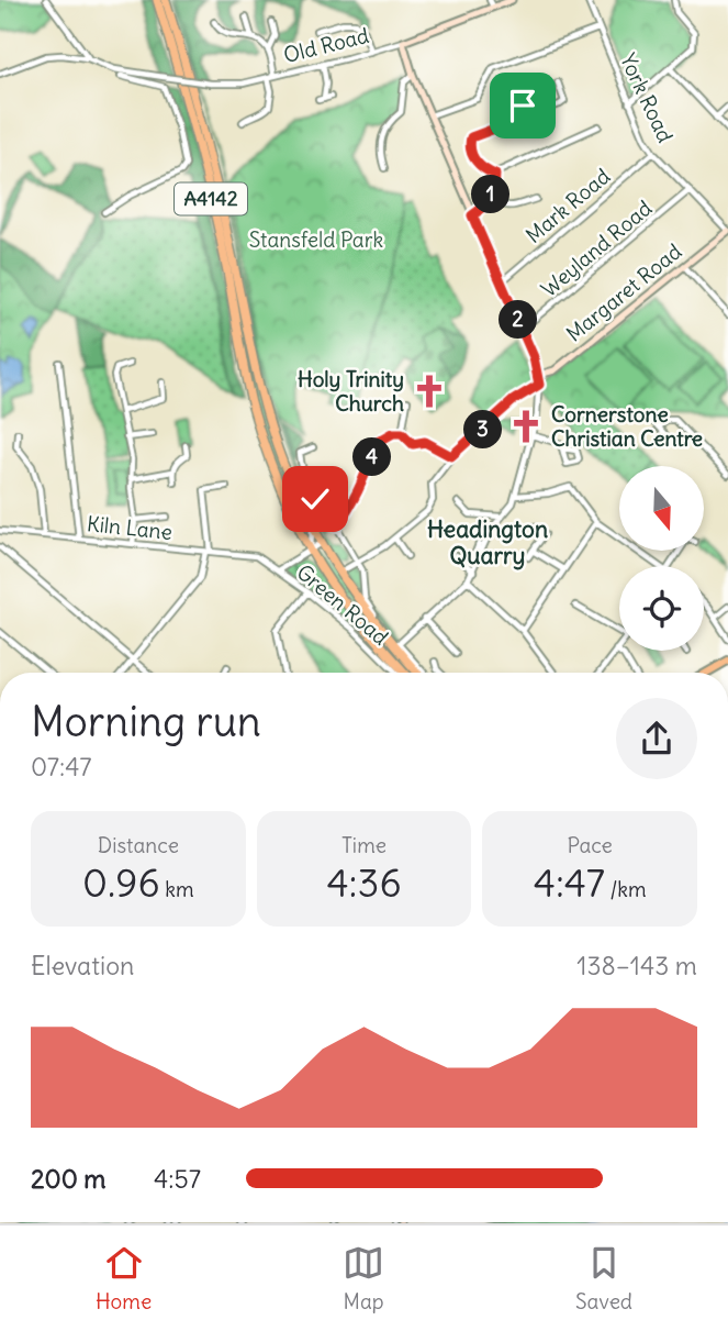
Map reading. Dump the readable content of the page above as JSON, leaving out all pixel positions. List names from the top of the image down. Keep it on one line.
{"streets":{"highway":["A4142"],"street":["Old Road","York Road","Mark Road","Weyland Road","Margaret Road","Kiln Lane","Green Road"]},"crossings":[["York Road","Mark Road"],["York Road","Weyland Road"],["York Road","Margaret Road"],["Kiln Lane","Green Road"]],"districts":["Headington Quarry"],"parks":["Stansfeld Park"],"places":{"church":["Holy Trinity Church","Cornerstone Christian Centre"]},"north":"bottom","page":{"pins":["1","2","3","4"],"heading":["Morning run","07:47"],"stats":[["Distance","0.96 km"],["Time","4:36"],["Pace","4:47 /km"]],"chart":["Elevation","138–143 m"],"list":[{"name":"200 m","note":"4:57"}],"tabs":["Home","Map","Saved"]}}
